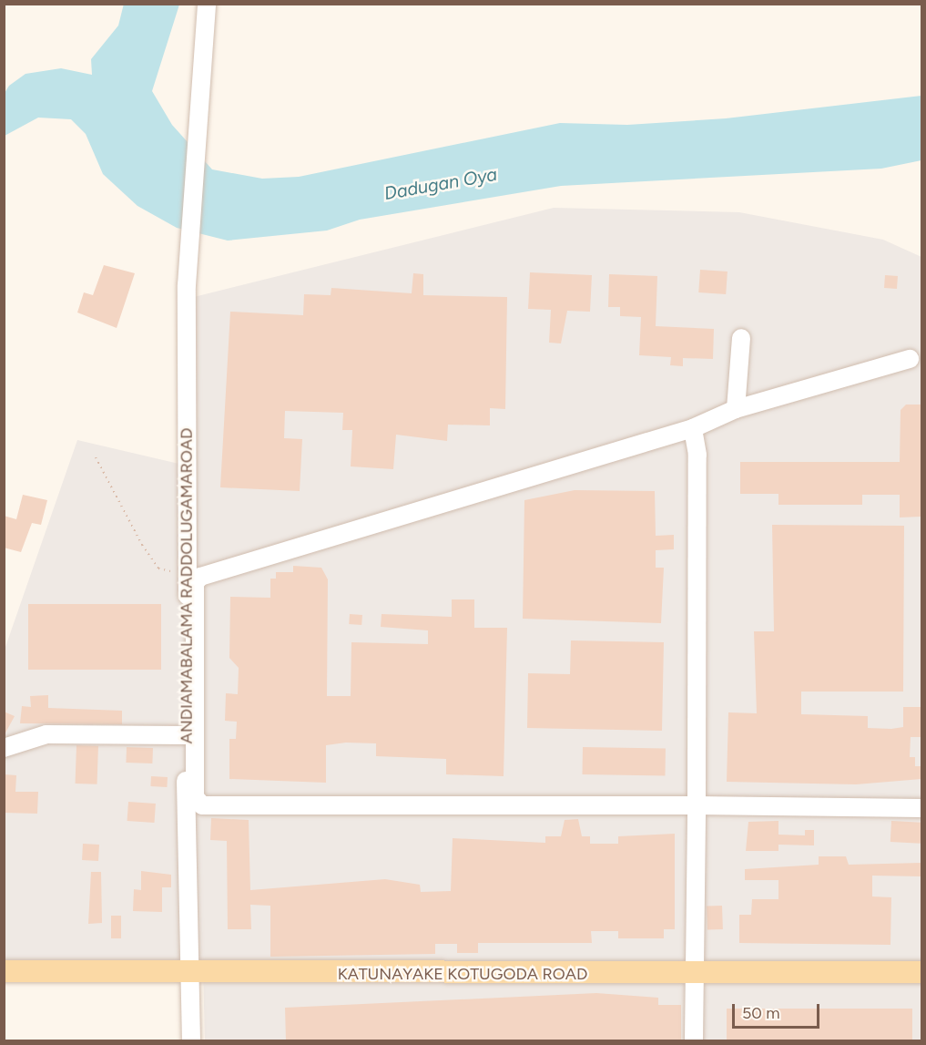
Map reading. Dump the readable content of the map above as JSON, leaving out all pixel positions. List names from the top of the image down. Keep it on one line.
{"streets":{"main road":["KATUNAYAKE KOTUGODA ROAD"],"street":["ANDIAMABALAMA RADDOLUGAMAROAD"]},"crossings":[["ANDIAMABALAMA RADDOLUGAMAROAD","KATUNAYAKE KOTUGODA ROAD"]],"water":["Dadugan Oya"],"scale_bar":"50 m"}
